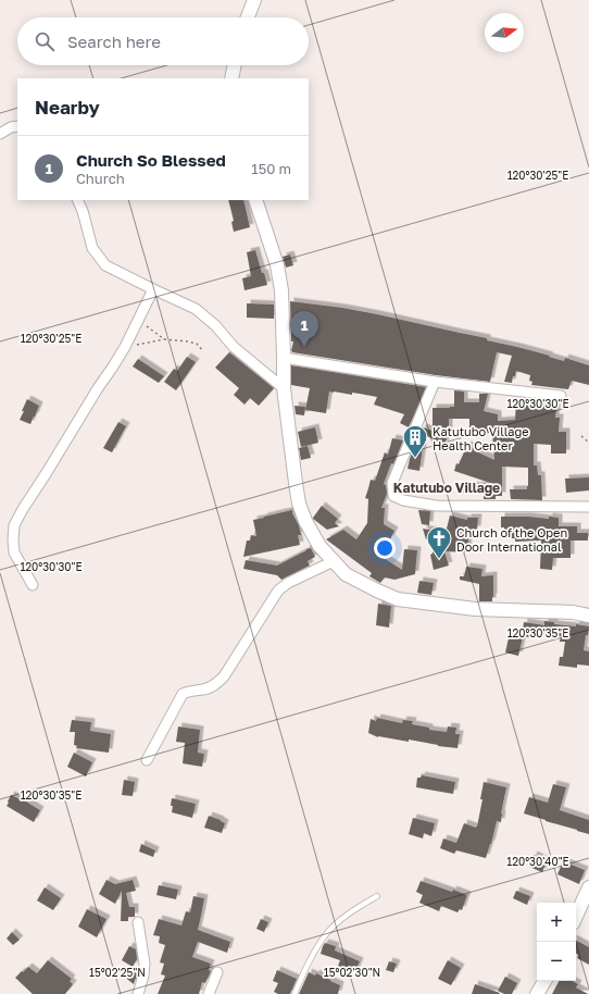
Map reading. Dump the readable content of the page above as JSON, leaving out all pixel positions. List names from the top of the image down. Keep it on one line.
{"districts":["Katutubo Village"],"places":{"building":["Katutubo Village Health Center"],"church":["Church of the Open Door International"]},"north":"right","page":{"search":"Search here","heading":"Nearby","list":[{"mark":"1","name":"Church So Blessed","note":"Church","value":"150 m"}],"pins":"1","map_buttons":["+","−"]},"coordinates":["120°30'25\"E","120°30'30\"E","120°30'35\"E","120°30'40\"E","15°02'25\"N","15°02'30\"N"]}
